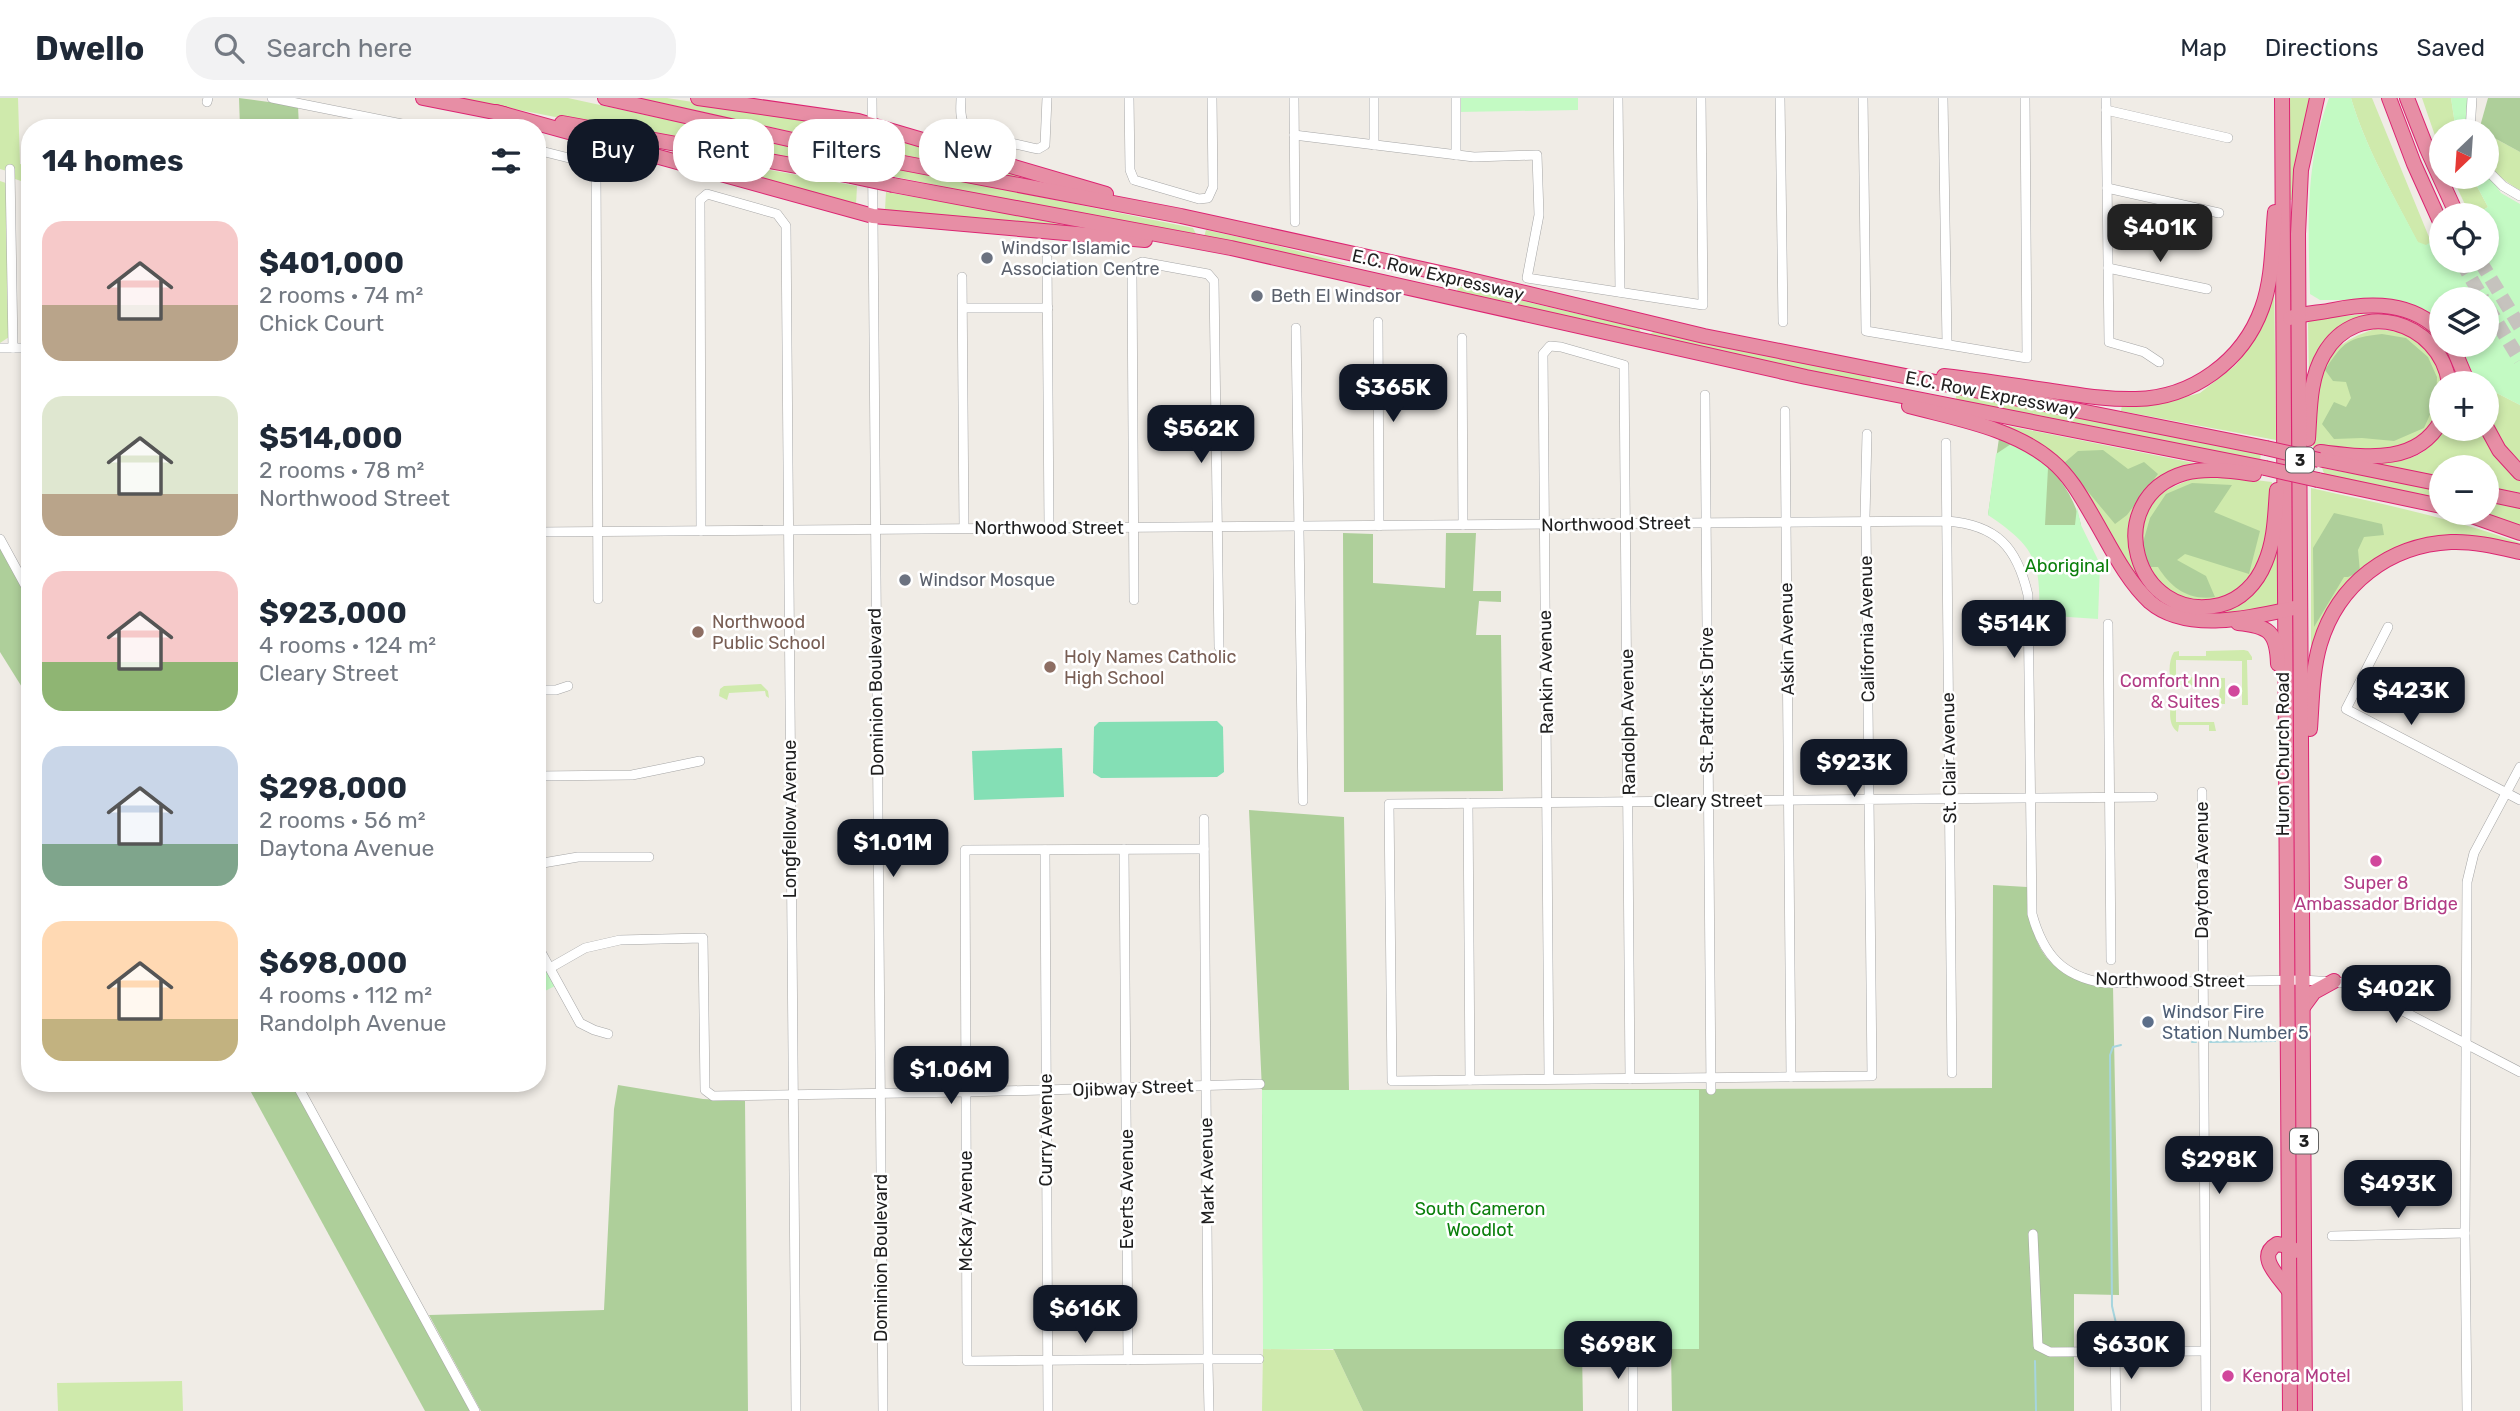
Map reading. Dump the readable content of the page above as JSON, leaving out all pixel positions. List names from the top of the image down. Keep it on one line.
{"streets":{"highway":["E.C. Row Expressway","3","Huron Church Road"],"street":["Northwood Street","California Avenue","Askin Avenue","Rankin Avenue","Dominion Boulevard","St. Patrick's Drive","Randolph Avenue","St. Clair Avenue","Cleary Street","Longfellow Avenue","Daytona Avenue","Ojibway Street","Curry Avenue","Mark Avenue","Everts Avenue","McKay Avenue"]},"crossings":[["E.C. Row Expressway","Huron Church Road"],["Northwood Street","California Avenue"],["Northwood Street","Askin Avenue"],["Northwood Street","Rankin Avenue"],["Northwood Street","Dominion Boulevard"],["Northwood Street","St. Patrick's Drive"],["Northwood Street","Randolph Avenue"],["Northwood Street","Huron Church Road"],["Northwood Street","St. Clair Avenue"],["Northwood Street","Cleary Street"],["Northwood Street","Longfellow Avenue"],["Northwood Street","Daytona Avenue"],["California Avenue","Askin Avenue"],["California Avenue","Cleary Street"],["Askin Avenue","Cleary Street"],["Rankin Avenue","Randolph Avenue"],["Rankin Avenue","Cleary Street"],["Dominion Boulevard","Ojibway Street"],["St. Patrick's Drive","Cleary Street"],["Randolph Avenue","Cleary Street"],["St. Clair Avenue","Cleary Street"],["Longfellow Avenue","Ojibway Street"],["Ojibway Street","Curry Avenue"],["Ojibway Street","Mark Avenue"],["Ojibway Street","Everts Avenue"],["Ojibway Street","McKay Avenue"],["Curry Avenue","McKay Avenue"]],"parks":["Aboriginal","South Cameron Woodlot"],"places":["Windsor Islamic Association Centre","Beth El Windsor","Windsor Mosque","Northwood Public School","Holy Names Catholic High School","Comfort Inn & Suites","Super 8 Ambassador Bridge","Windsor Fire Station Number 5","Kenora Motel"],"north":"bottom left","page":{"header":"Dwello","search":"Search here","nav":["Map","Directions","Saved"],"map_buttons":["+","−"],"chip":["Buy","Rent","Filters","New"],"heading":"14 homes","list":[{"name":"$401,000","note":"2 rooms · 74 m² · Chick Court"},{"name":"$514,000","note":"2 rooms · 78 m² · Northwood Street"},{"name":"$923,000","note":"4 rooms · 124 m² · Cleary Street"},{"name":"$298,000","note":"2 rooms · 56 m² · Daytona Avenue"},{"name":"$698,000","note":"4 rooms · 112 m² · Randolph Avenue"}],"price":["$401K","$365K","$562K","$514K","$423K","$923K","$1.01M","$402K","$1.06M","$298K","$493K","$616K","$698K","$630K"]}}
